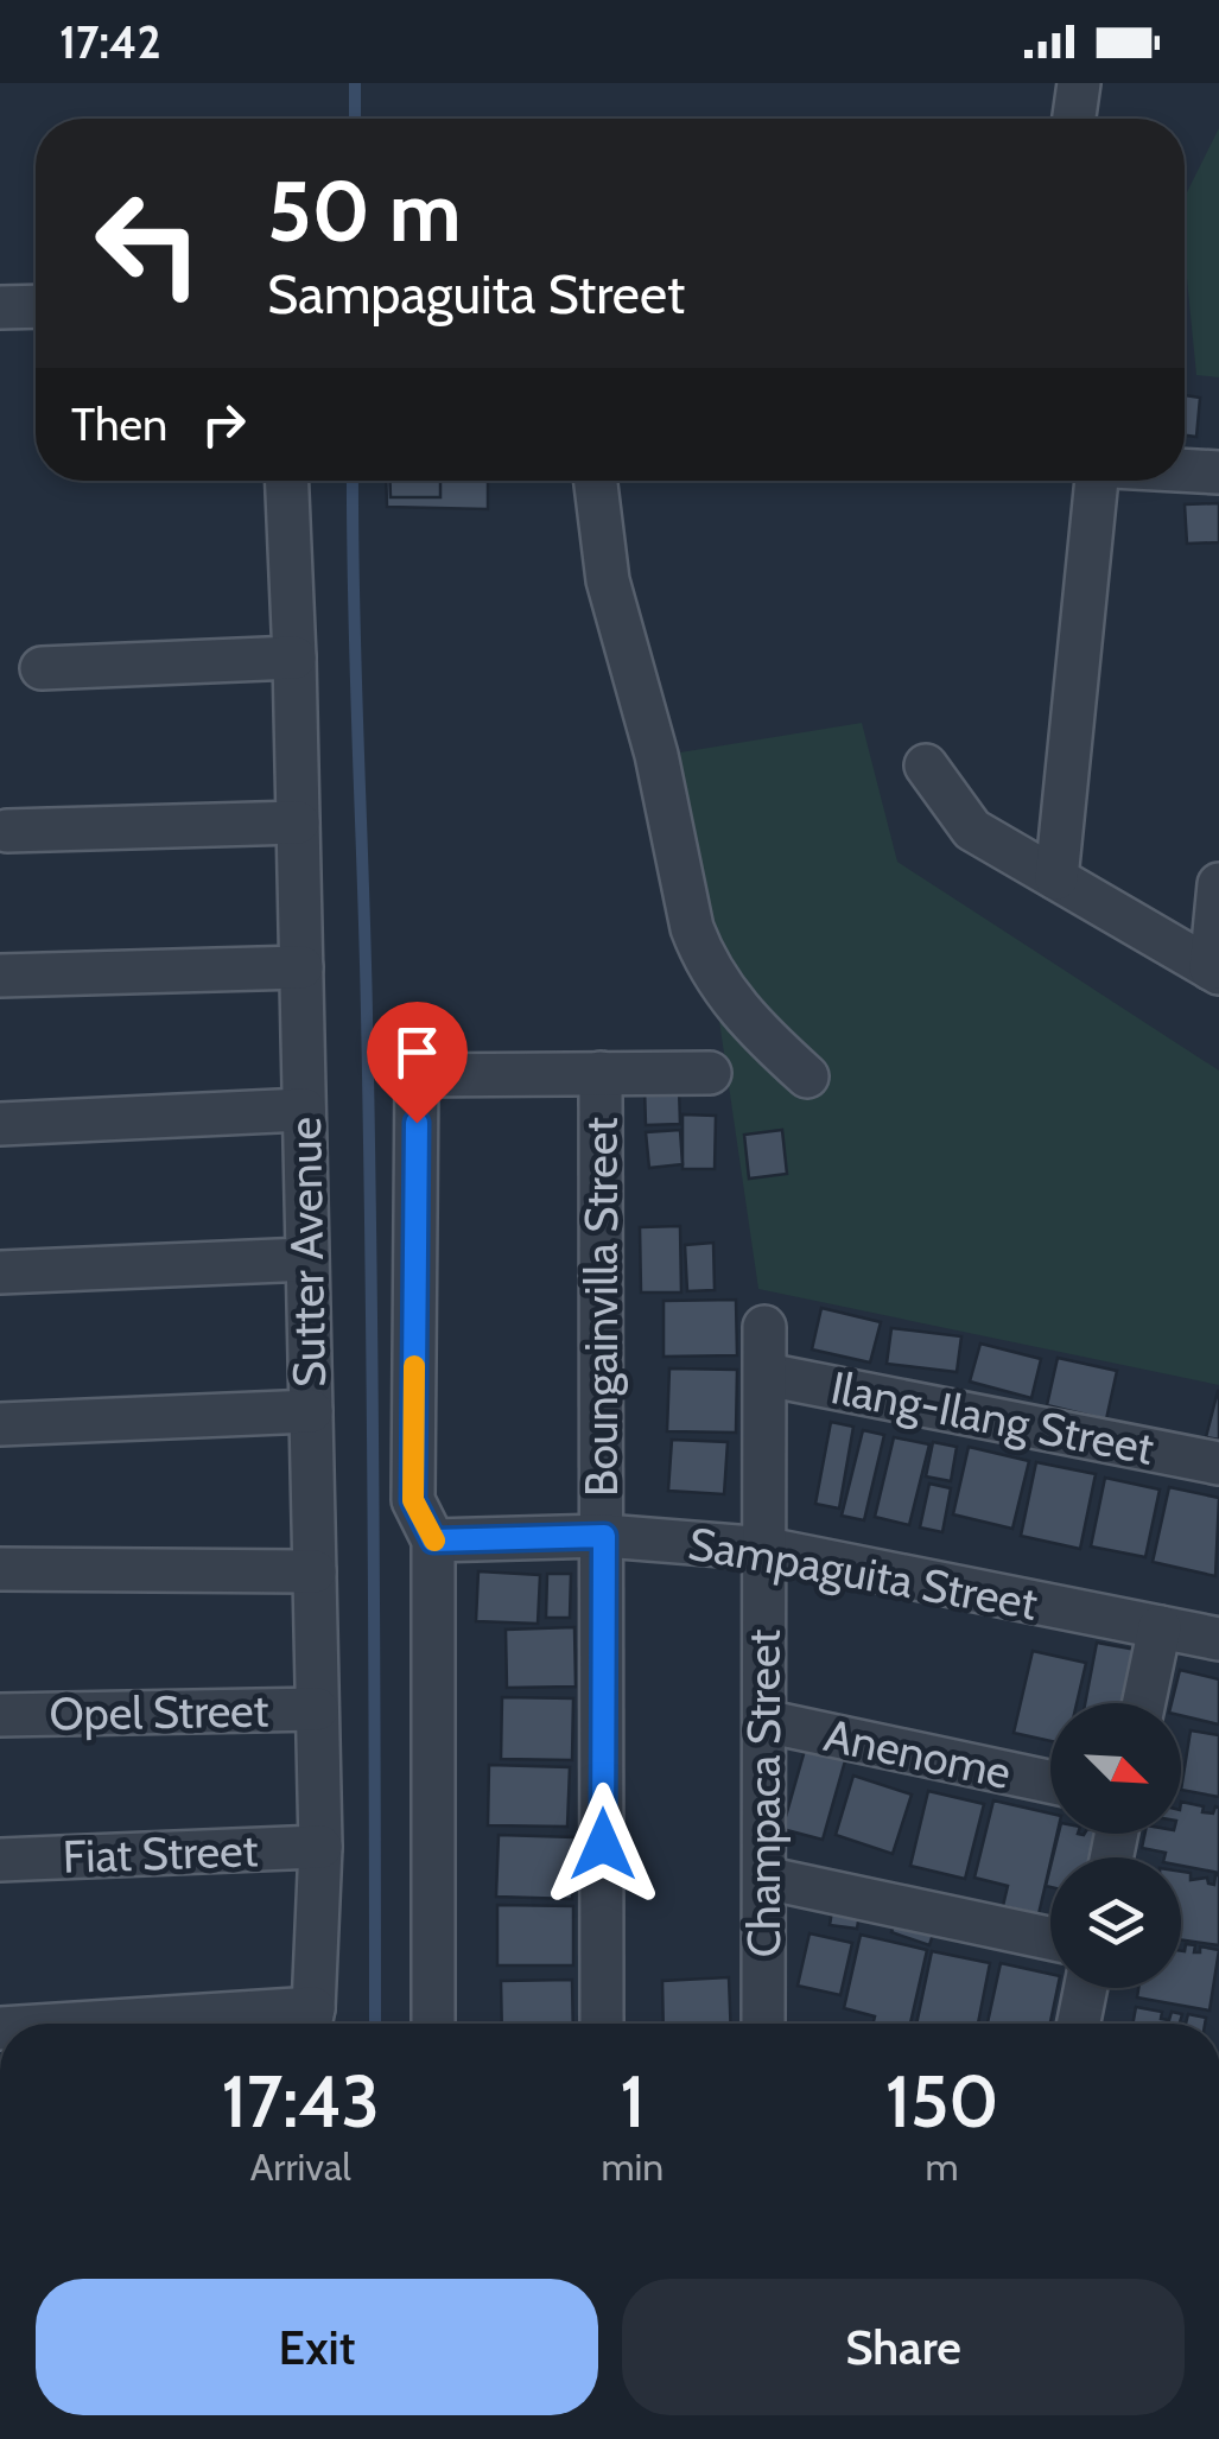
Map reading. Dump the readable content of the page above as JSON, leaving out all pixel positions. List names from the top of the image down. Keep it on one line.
{"streets":{"street":["Sutter Avenue","Boungainvilla Street","Ilang-Ilang Street","Sampaguita Street","Opel Street","Anenome","Champaca Street","Fiat Street"]},"crossings":[["Sutter Avenue","Opel Street"],["Sutter Avenue","Fiat Street"],["Boungainvilla Street","Sampaguita Street"],["Ilang-Ilang Street","Champaca Street"],["Sampaguita Street","Champaca Street"],["Anenome","Champaca Street"]],"north":"bottom right","page":{"status":"17:42","turn":["50 m","Sampaguita Street"],"then":"Then","eta":["17:43","Arrival","1","min","150","m"],"buttons":["Exit","Share"]}}
